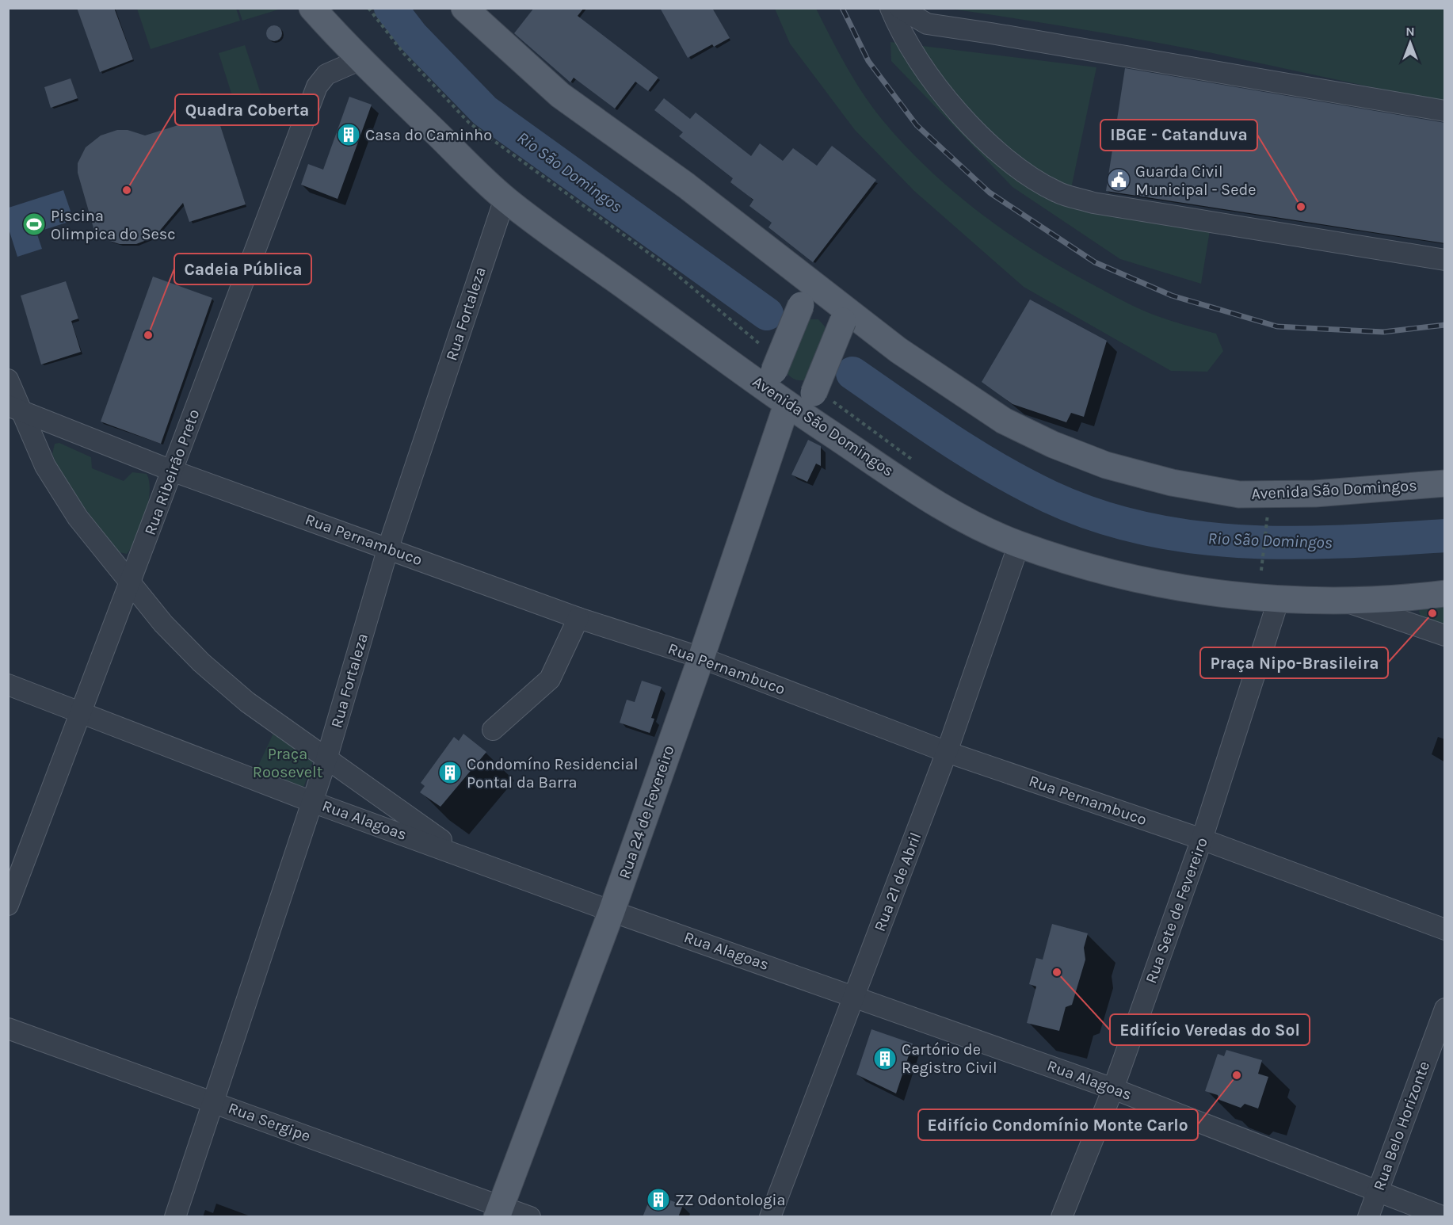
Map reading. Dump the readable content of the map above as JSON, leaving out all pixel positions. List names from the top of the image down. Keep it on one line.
{"streets":{"main road":["Avenida São Domingos","Rua 24 de Fevereiro"],"street":["Rua Fortaleza","Rua Ribeirão Preto","Rua Pernambuco","Rua Alagoas","Rua 21 de Abril","Rua Sete de Fevereiro","Rua Sergipe","Rua Belo Horizonte"]},"crossings":[["Rua Fortaleza","Avenida São Domingos"],["Rua Fortaleza","Rua Pernambuco"],["Rua Fortaleza","Rua Alagoas"],["Rua Fortaleza","Rua Sergipe"],["Avenida São Domingos","Rua Ribeirão Preto"],["Avenida São Domingos","Rua 24 de Fevereiro"],["Avenida São Domingos","Rua 21 de Abril"],["Avenida São Domingos","Rua Sete de Fevereiro"],["Rua Ribeirão Preto","Rua Pernambuco"],["Rua Ribeirão Preto","Rua Alagoas"],["Rua Pernambuco","Rua 24 de Fevereiro"],["Rua Pernambuco","Rua 21 de Abril"],["Rua Pernambuco","Rua Sete de Fevereiro"],["Rua 24 de Fevereiro","Rua Alagoas"],["Rua 24 de Fevereiro","Rua Sergipe"],["Rua Alagoas","Rua 21 de Abril"],["Rua Alagoas","Rua Sete de Fevereiro"],["Rua Alagoas","Rua Belo Horizonte"]],"water":["Rio São Domingos"],"parks":["Praça Roosevelt"],"places":{"building":["Casa do Caminho","Condomíno Residencial Pontal da Barra","Cartório de Registro Civil","ZZ Odontologia"],"public building":["Guarda Civil Municipal - Sede"],"other":["Quadra Coberta","IBGE - Catanduva","Cadeia Pública","Praça Nipo-Brasileira","Edifício Veredas do Sol","Edifício Condomínio Monte Carlo"],"sports":["Piscina Olimpica do Sesc"]},"north":"top"}
